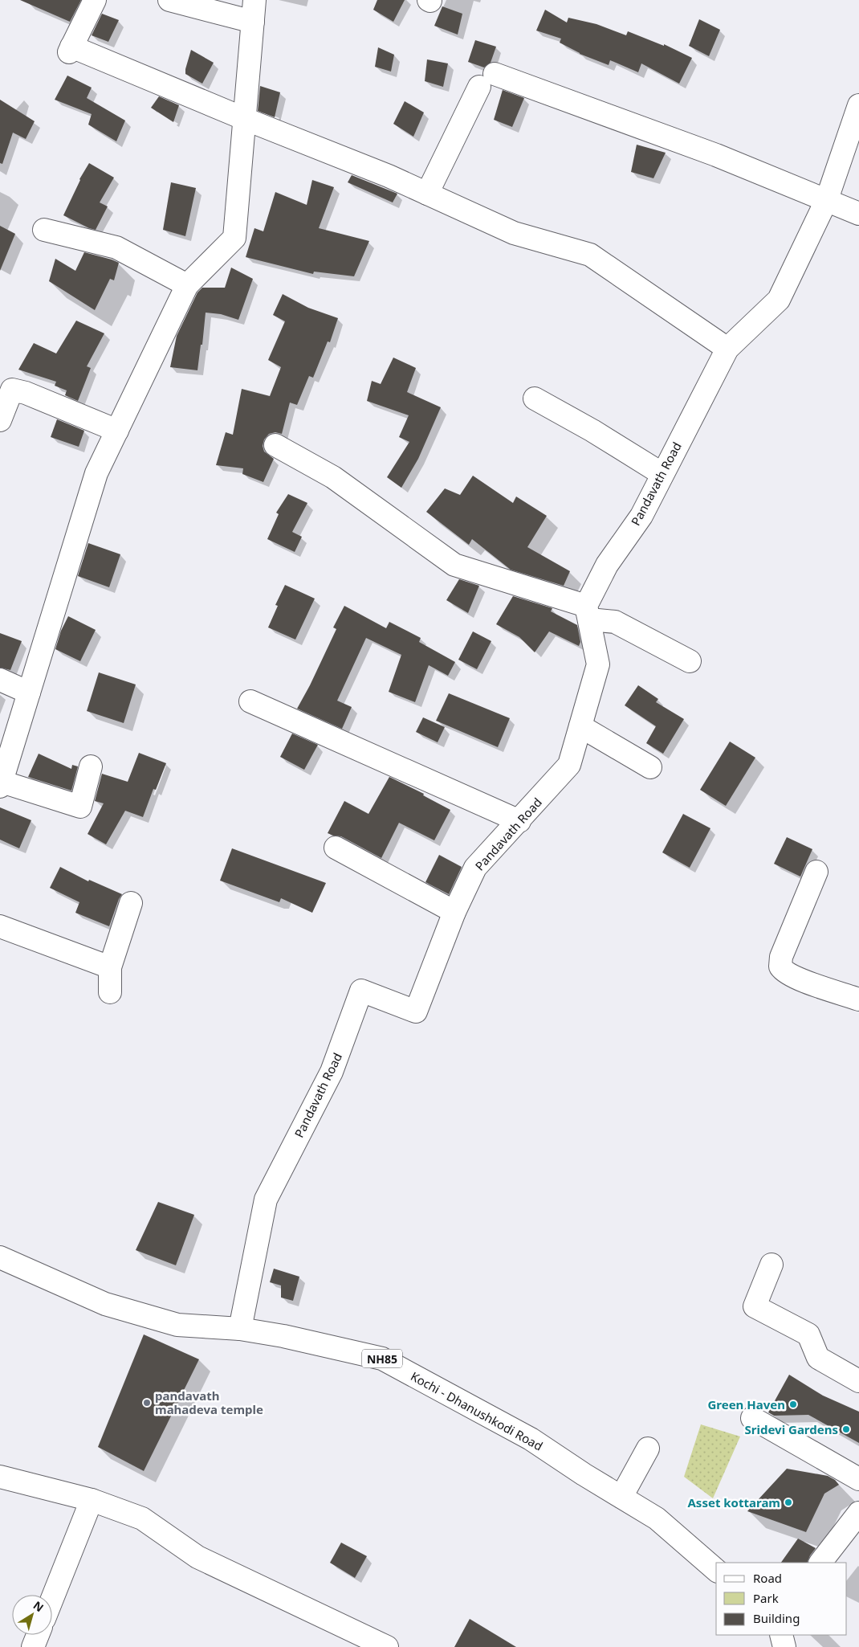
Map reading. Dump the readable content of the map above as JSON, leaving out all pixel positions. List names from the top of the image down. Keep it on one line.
{"streets":{"main road":["Pandavath Road","NH85","Kochi - Dhanushkodi Road"]},"crossings":[["Pandavath Road","Kochi - Dhanushkodi Road"]],"places":["pandavath mahadeva temple","Green Haven","Sridevi Gardens","Asset kottaram"],"legend":["Road","Park","Building"],"north":"top right"}
